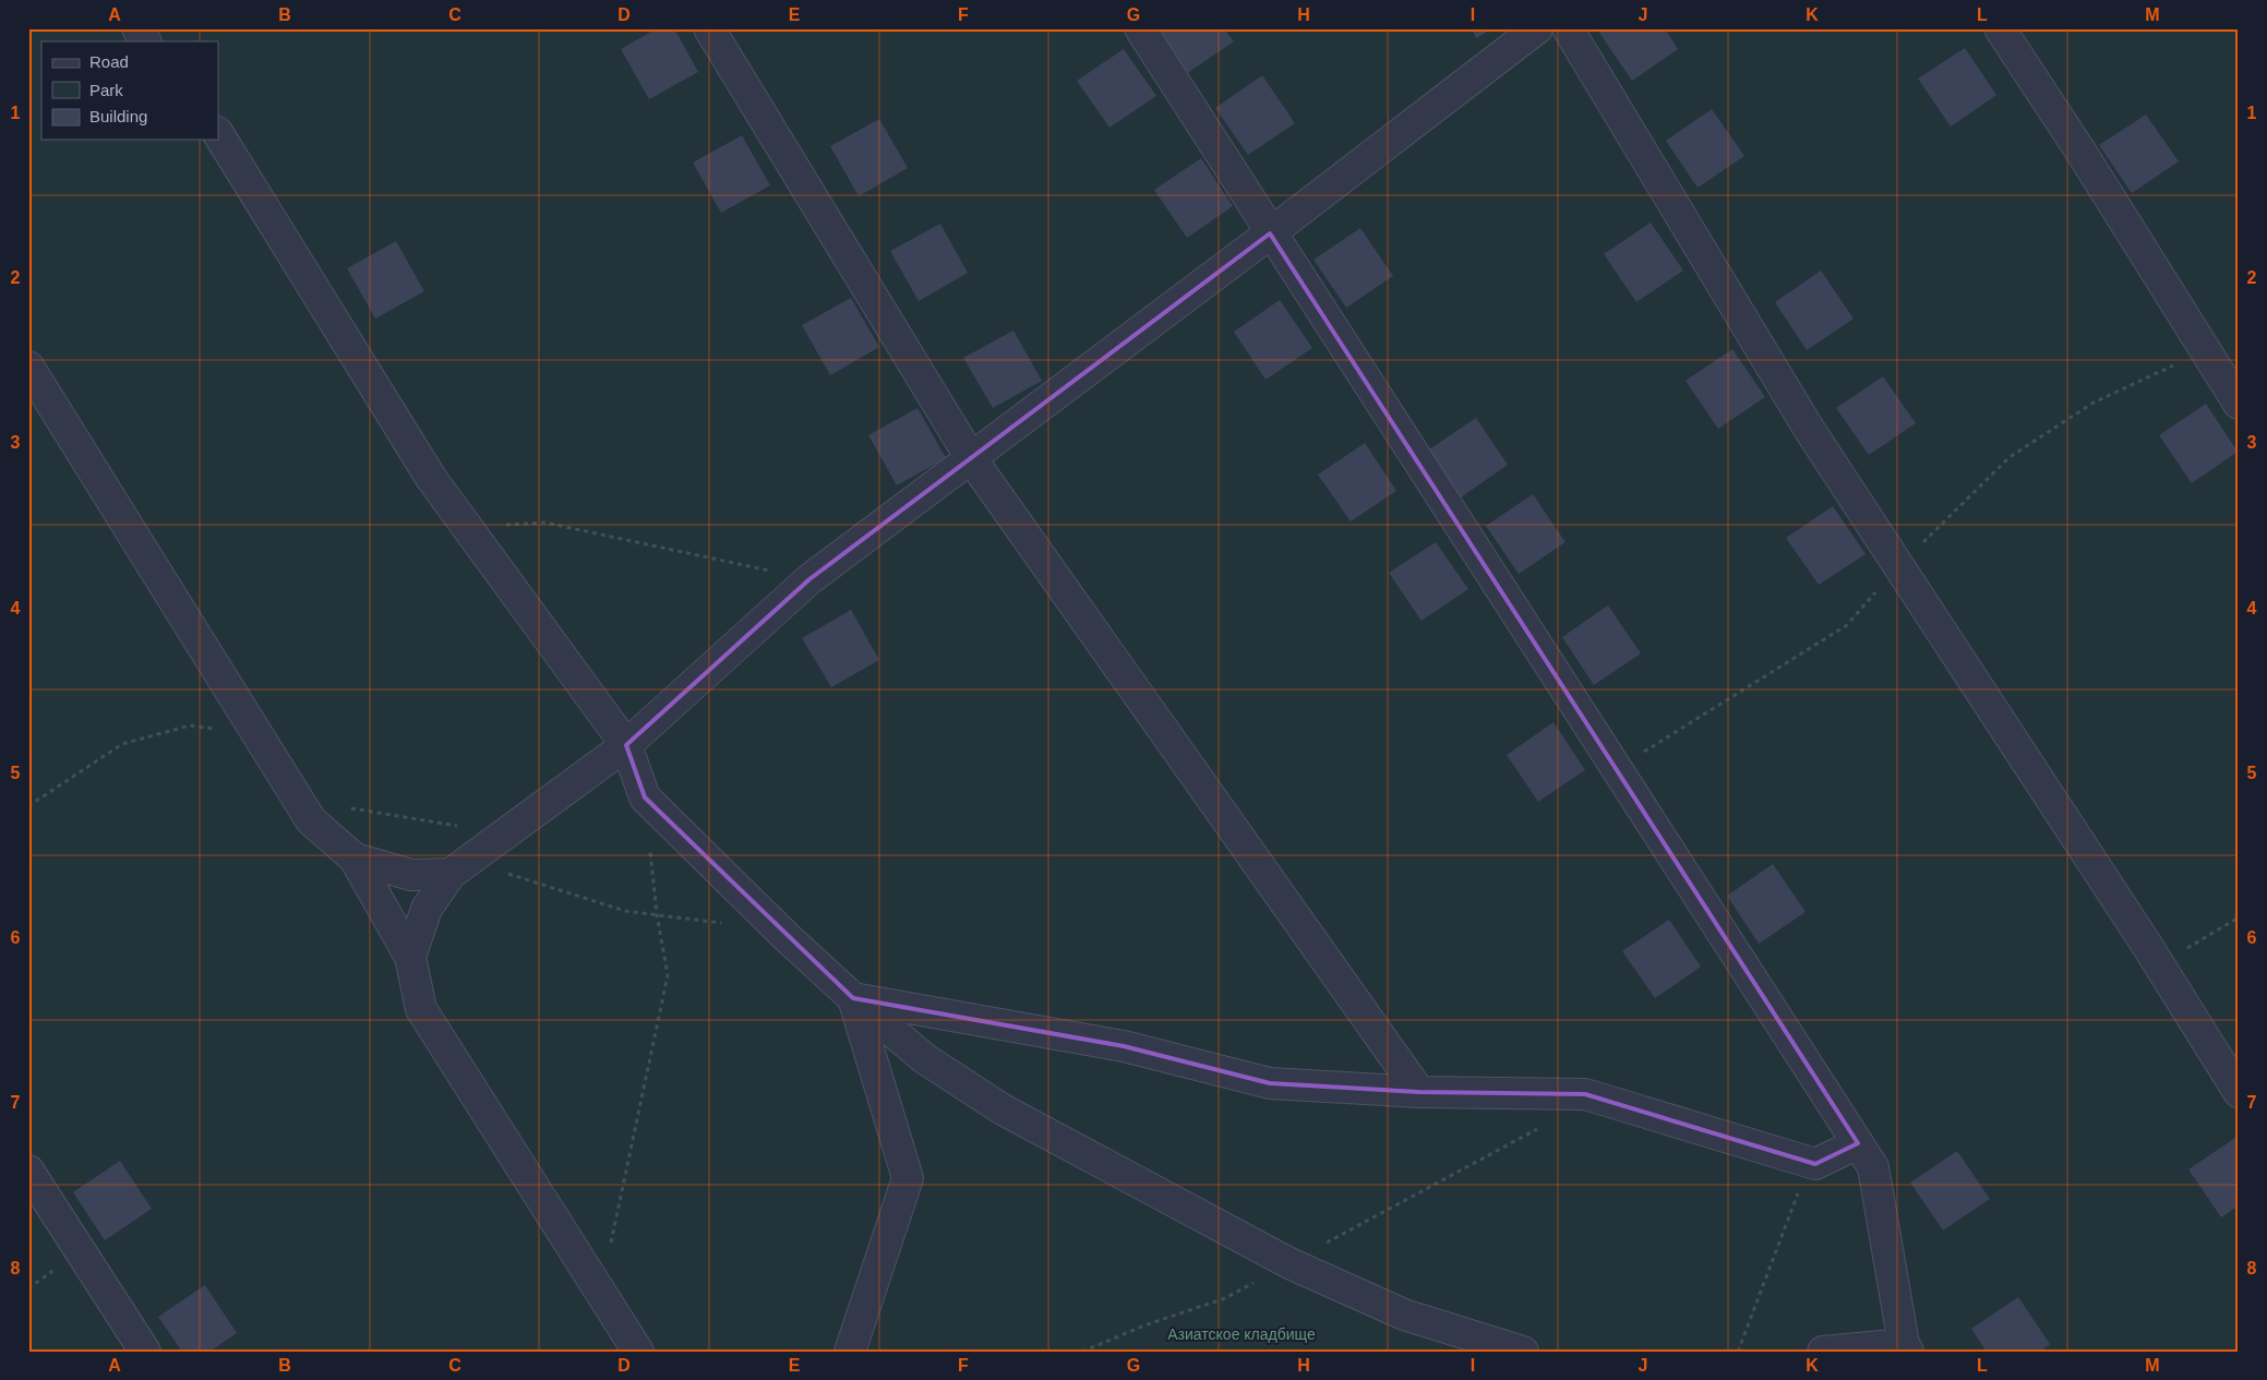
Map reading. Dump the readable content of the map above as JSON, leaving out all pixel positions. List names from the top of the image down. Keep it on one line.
{"parks":["Азиатское кладбище"],"legend":["Road","Park","Building"],"grid":{"columns":["A","B","C","D","E","F","G","H","I","J","K","L","M"],"rows":["1","2","3","4","5","6","7","8"]}}
